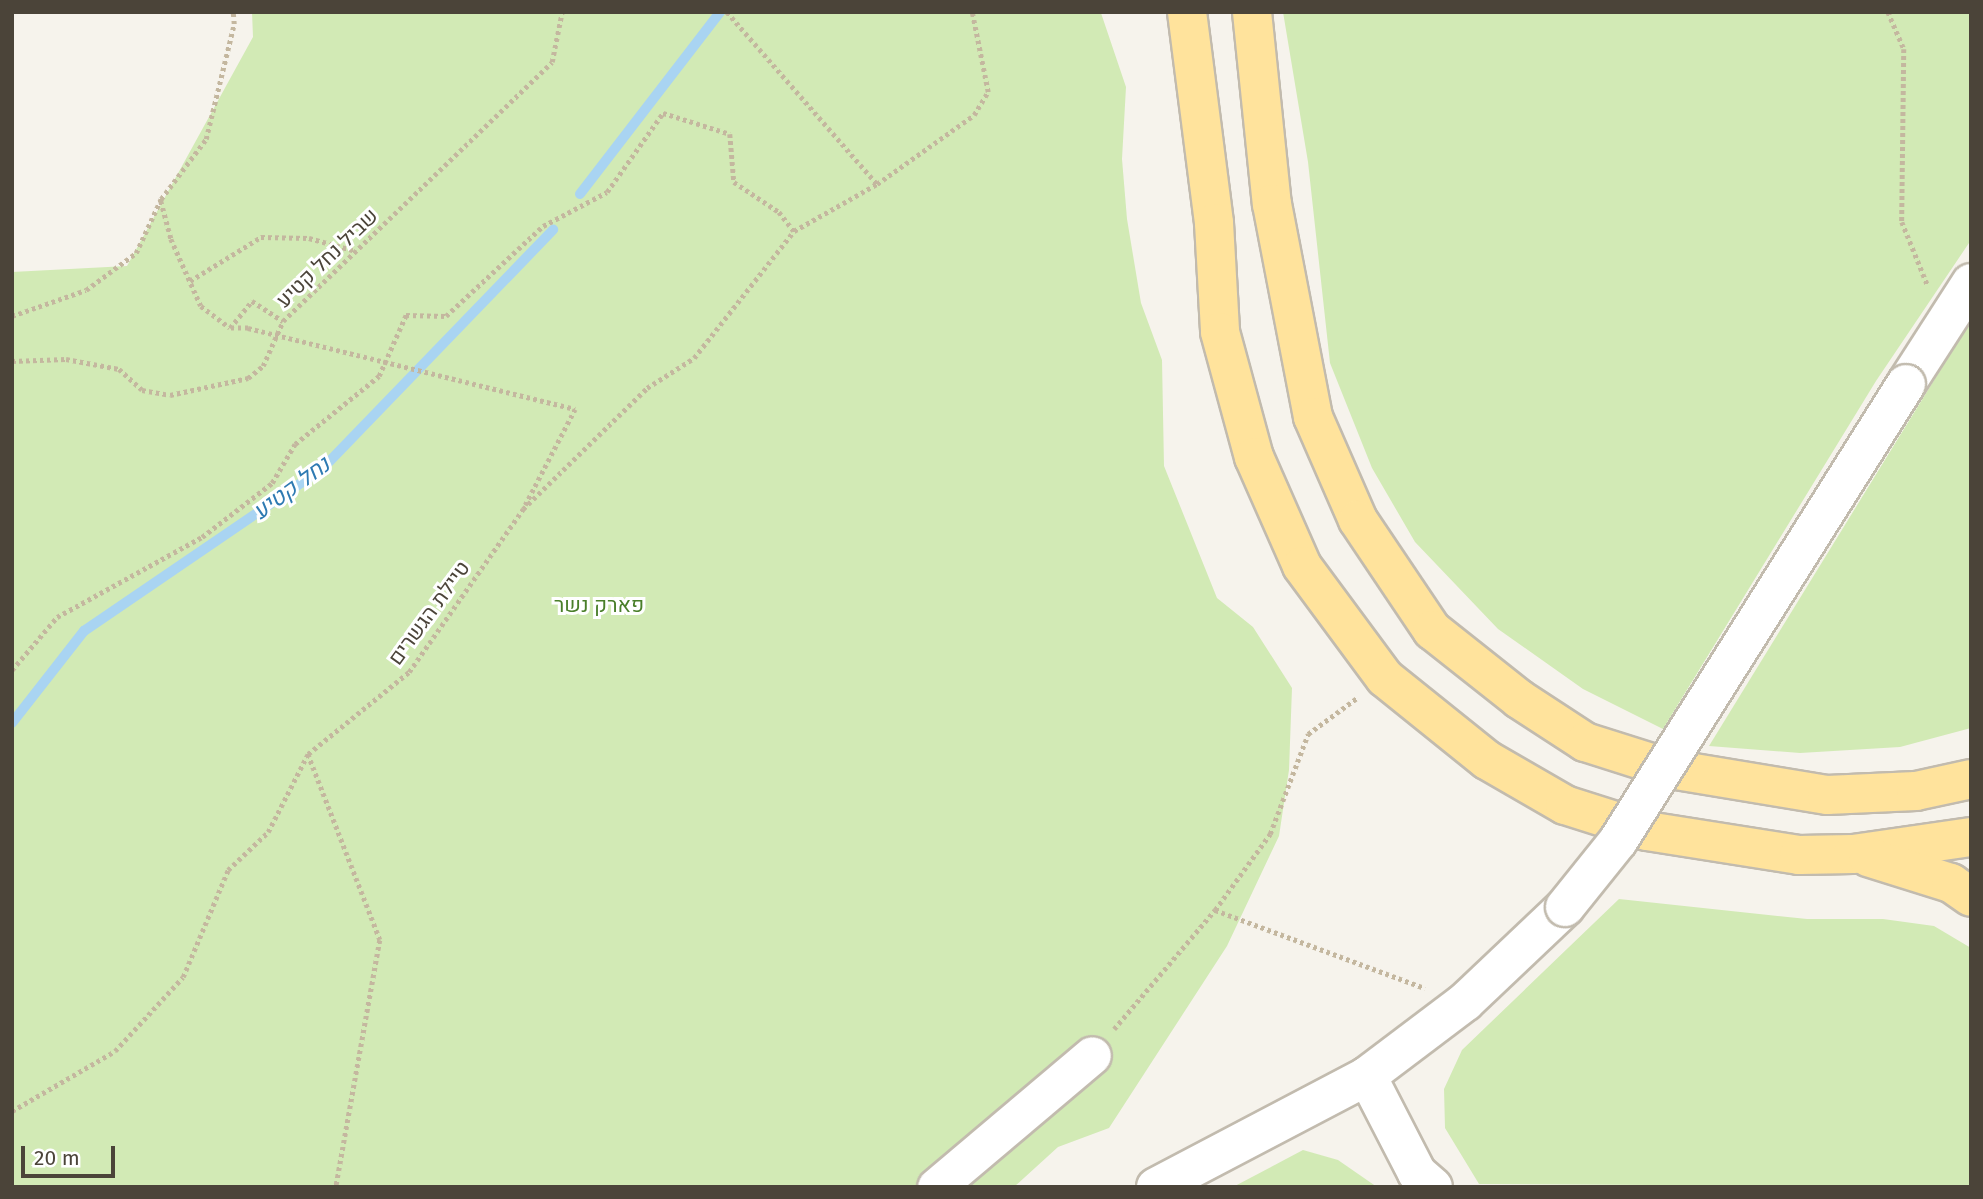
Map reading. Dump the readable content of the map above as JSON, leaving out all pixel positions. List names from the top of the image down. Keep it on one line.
{"streets":{"path":["שביל נחל קטיע","טיילת הגשרים"]},"water":["נחל קטיע"],"parks":["פארק נשר"],"scale_bar":"20 m"}
